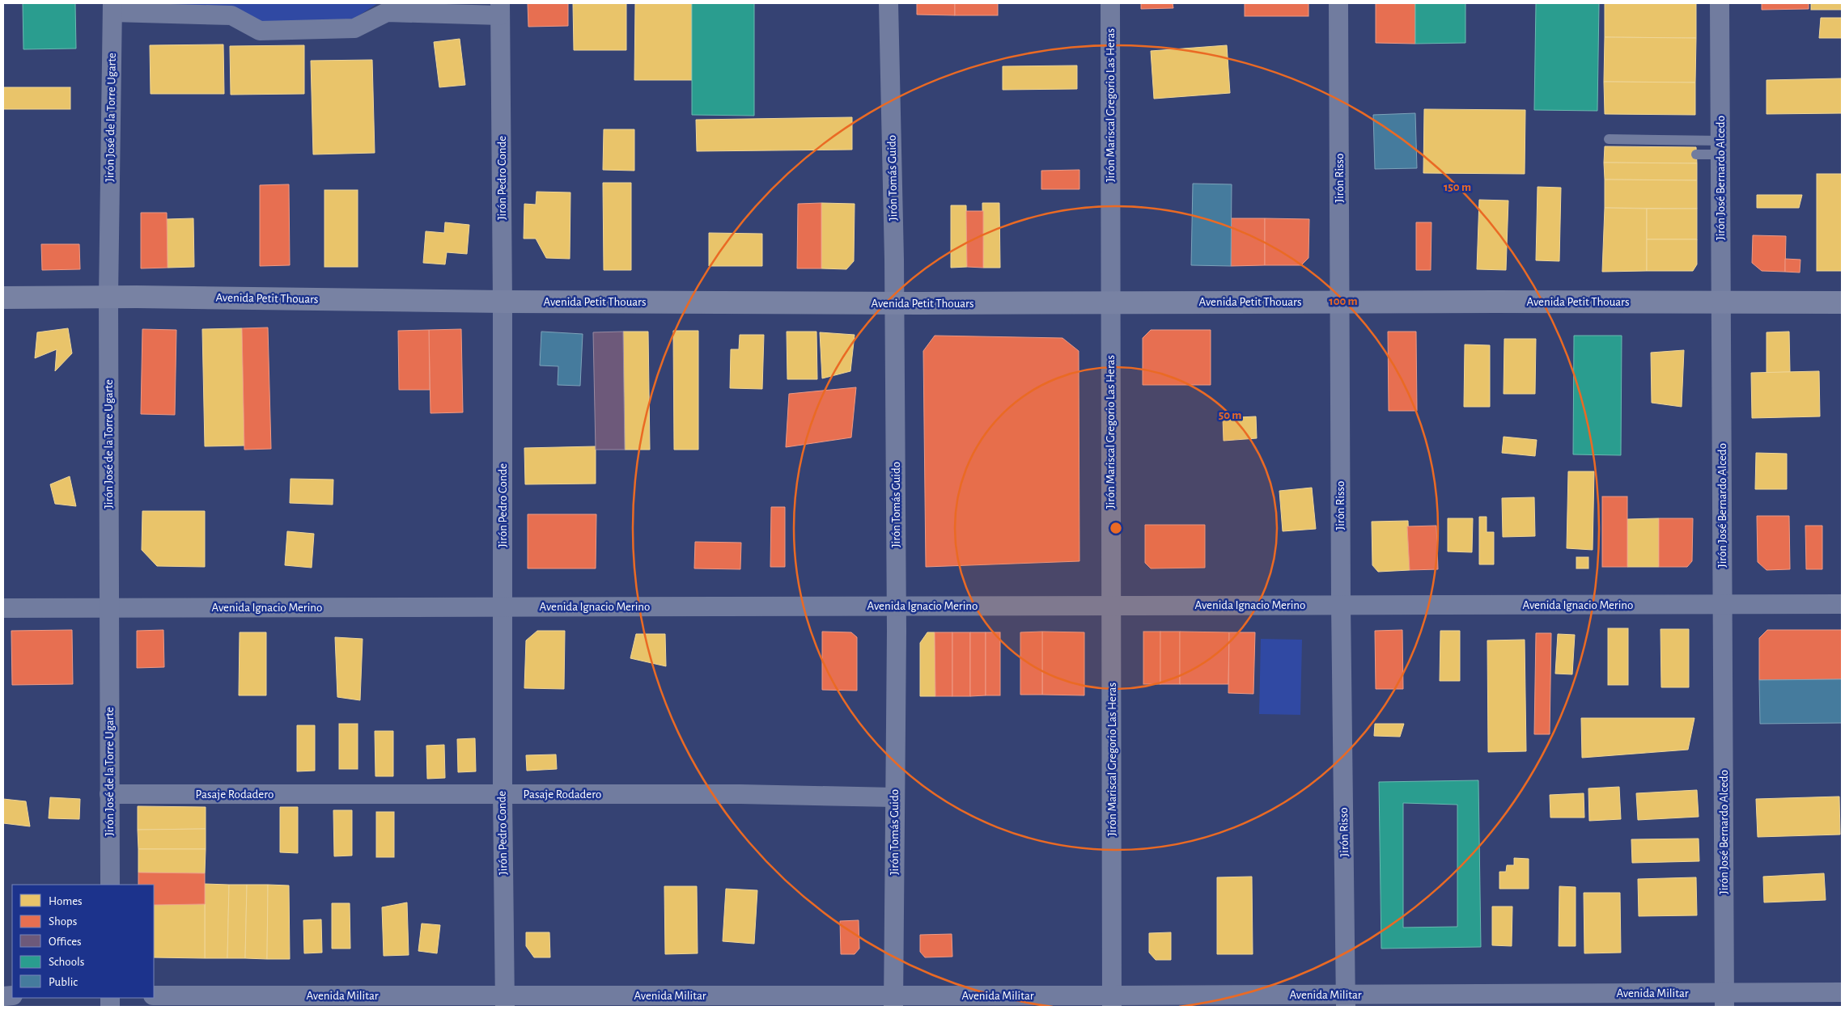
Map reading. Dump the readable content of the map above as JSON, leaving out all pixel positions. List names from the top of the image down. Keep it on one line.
{"streets":{"main road":["Avenida Petit Thouars"],"street":["Jirón Mariscal Gregorio Las Heras","Jirón José de la Torre Ugarte","Jirón Pedro Conde","Jirón Tomás Guido","Jirón Risso","Jirón José Bernardo Alcedo","Avenida Ignacio Merino","Pasaje Rodadero","Avenida Militar"]},"crossings":[["Jirón Mariscal Gregorio Las Heras","Avenida Petit Thouars"],["Jirón Mariscal Gregorio Las Heras","Avenida Ignacio Merino"],["Jirón Mariscal Gregorio Las Heras","Avenida Militar"],["Jirón José de la Torre Ugarte","Avenida Petit Thouars"],["Jirón José de la Torre Ugarte","Avenida Ignacio Merino"],["Jirón José de la Torre Ugarte","Pasaje Rodadero"],["Jirón Pedro Conde","Avenida Petit Thouars"],["Jirón Pedro Conde","Avenida Ignacio Merino"],["Jirón Pedro Conde","Pasaje Rodadero"],["Jirón Pedro Conde","Avenida Militar"],["Jirón Tomás Guido","Avenida Petit Thouars"],["Jirón Tomás Guido","Avenida Ignacio Merino"],["Jirón Tomás Guido","Pasaje Rodadero"],["Jirón Tomás Guido","Avenida Militar"],["Jirón Risso","Avenida Petit Thouars"],["Jirón Risso","Avenida Ignacio Merino"],["Jirón Risso","Avenida Militar"],["Jirón José Bernardo Alcedo","Avenida Petit Thouars"],["Jirón José Bernardo Alcedo","Avenida Ignacio Merino"],["Jirón José Bernardo Alcedo","Avenida Militar"]],"legend":["Homes","Shops","Offices","Schools","Public"],"rings":["150 m","100 m","50 m"]}
